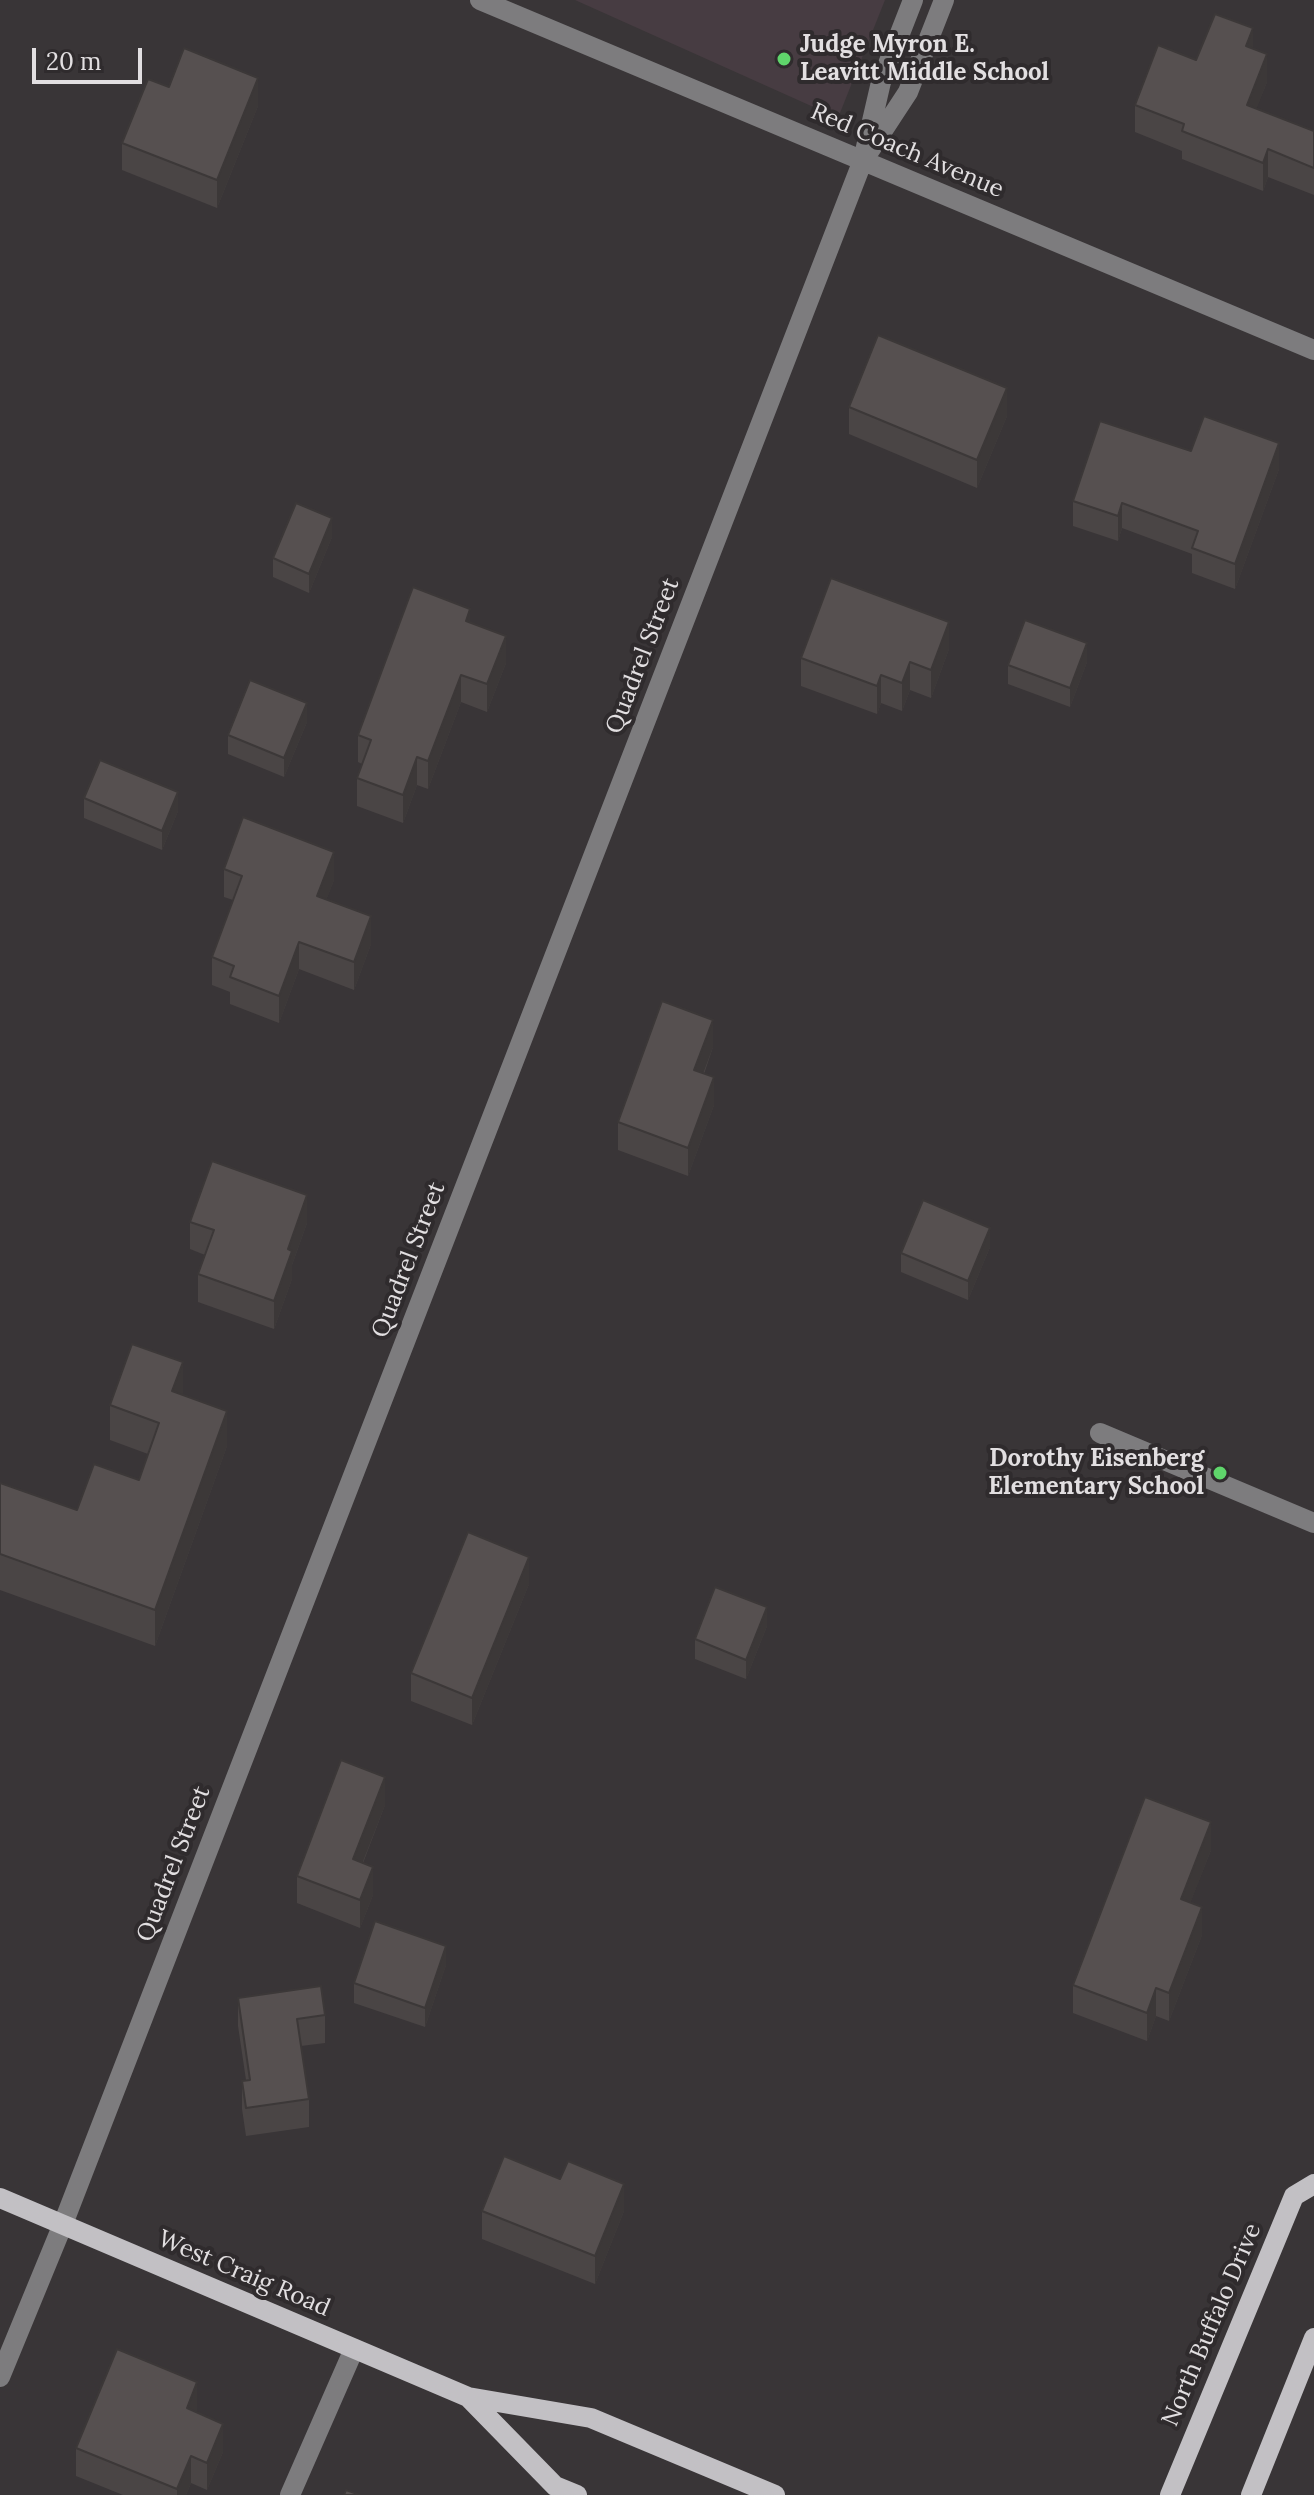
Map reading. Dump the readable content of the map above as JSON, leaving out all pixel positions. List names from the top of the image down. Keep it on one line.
{"streets":{"main road":["West Craig Road","North Buffalo Drive"],"street":["Red Coach Avenue","Quadrel Street"]},"crossings":[["Red Coach Avenue","Quadrel Street"],["Quadrel Street","West Craig Road"]],"places":["Judge Myron E. Leavitt Middle School","Dorothy Eisenberg Elementary School"],"scale_bar":"20 m"}
